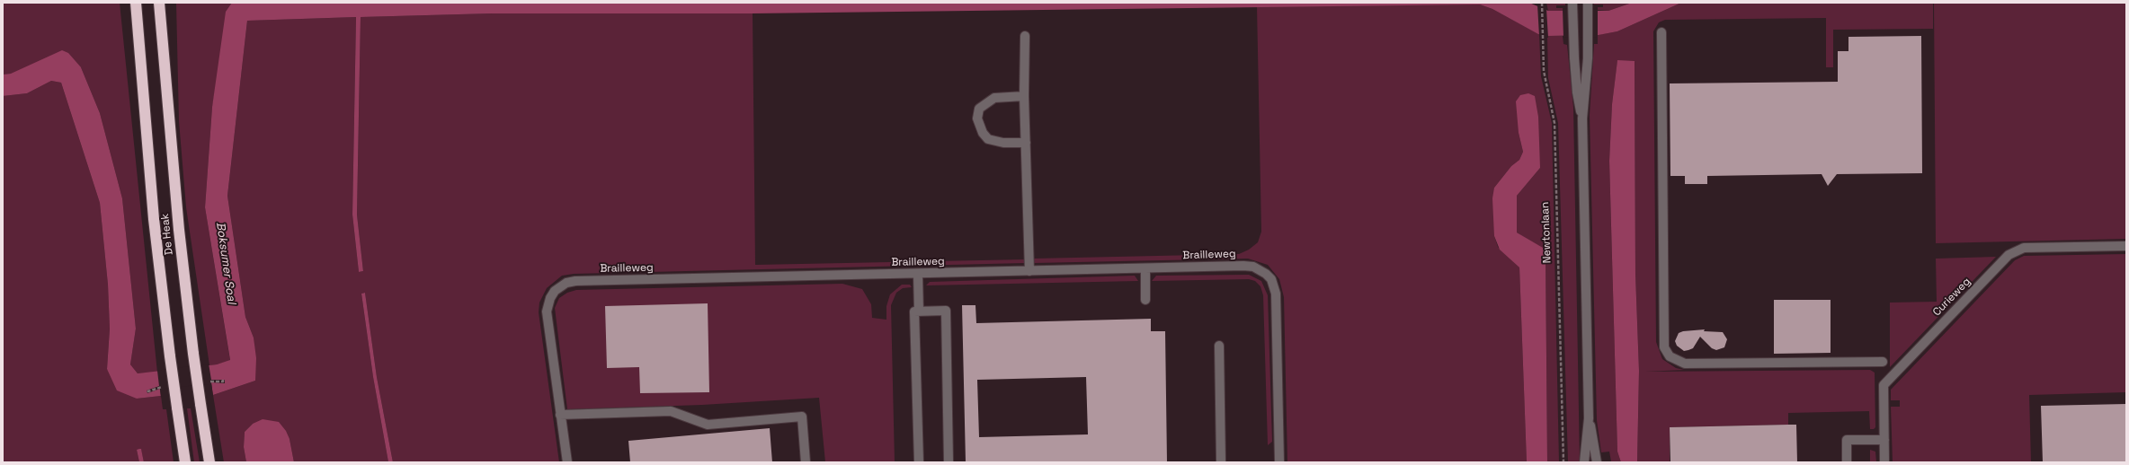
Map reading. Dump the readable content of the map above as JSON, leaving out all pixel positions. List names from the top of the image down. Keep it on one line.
{"streets":{"highway":["De Heak"],"street":["Brailleweg","Curieweg"],"path":["Newtonlaan"]},"water":["Boksumer Soal"]}
